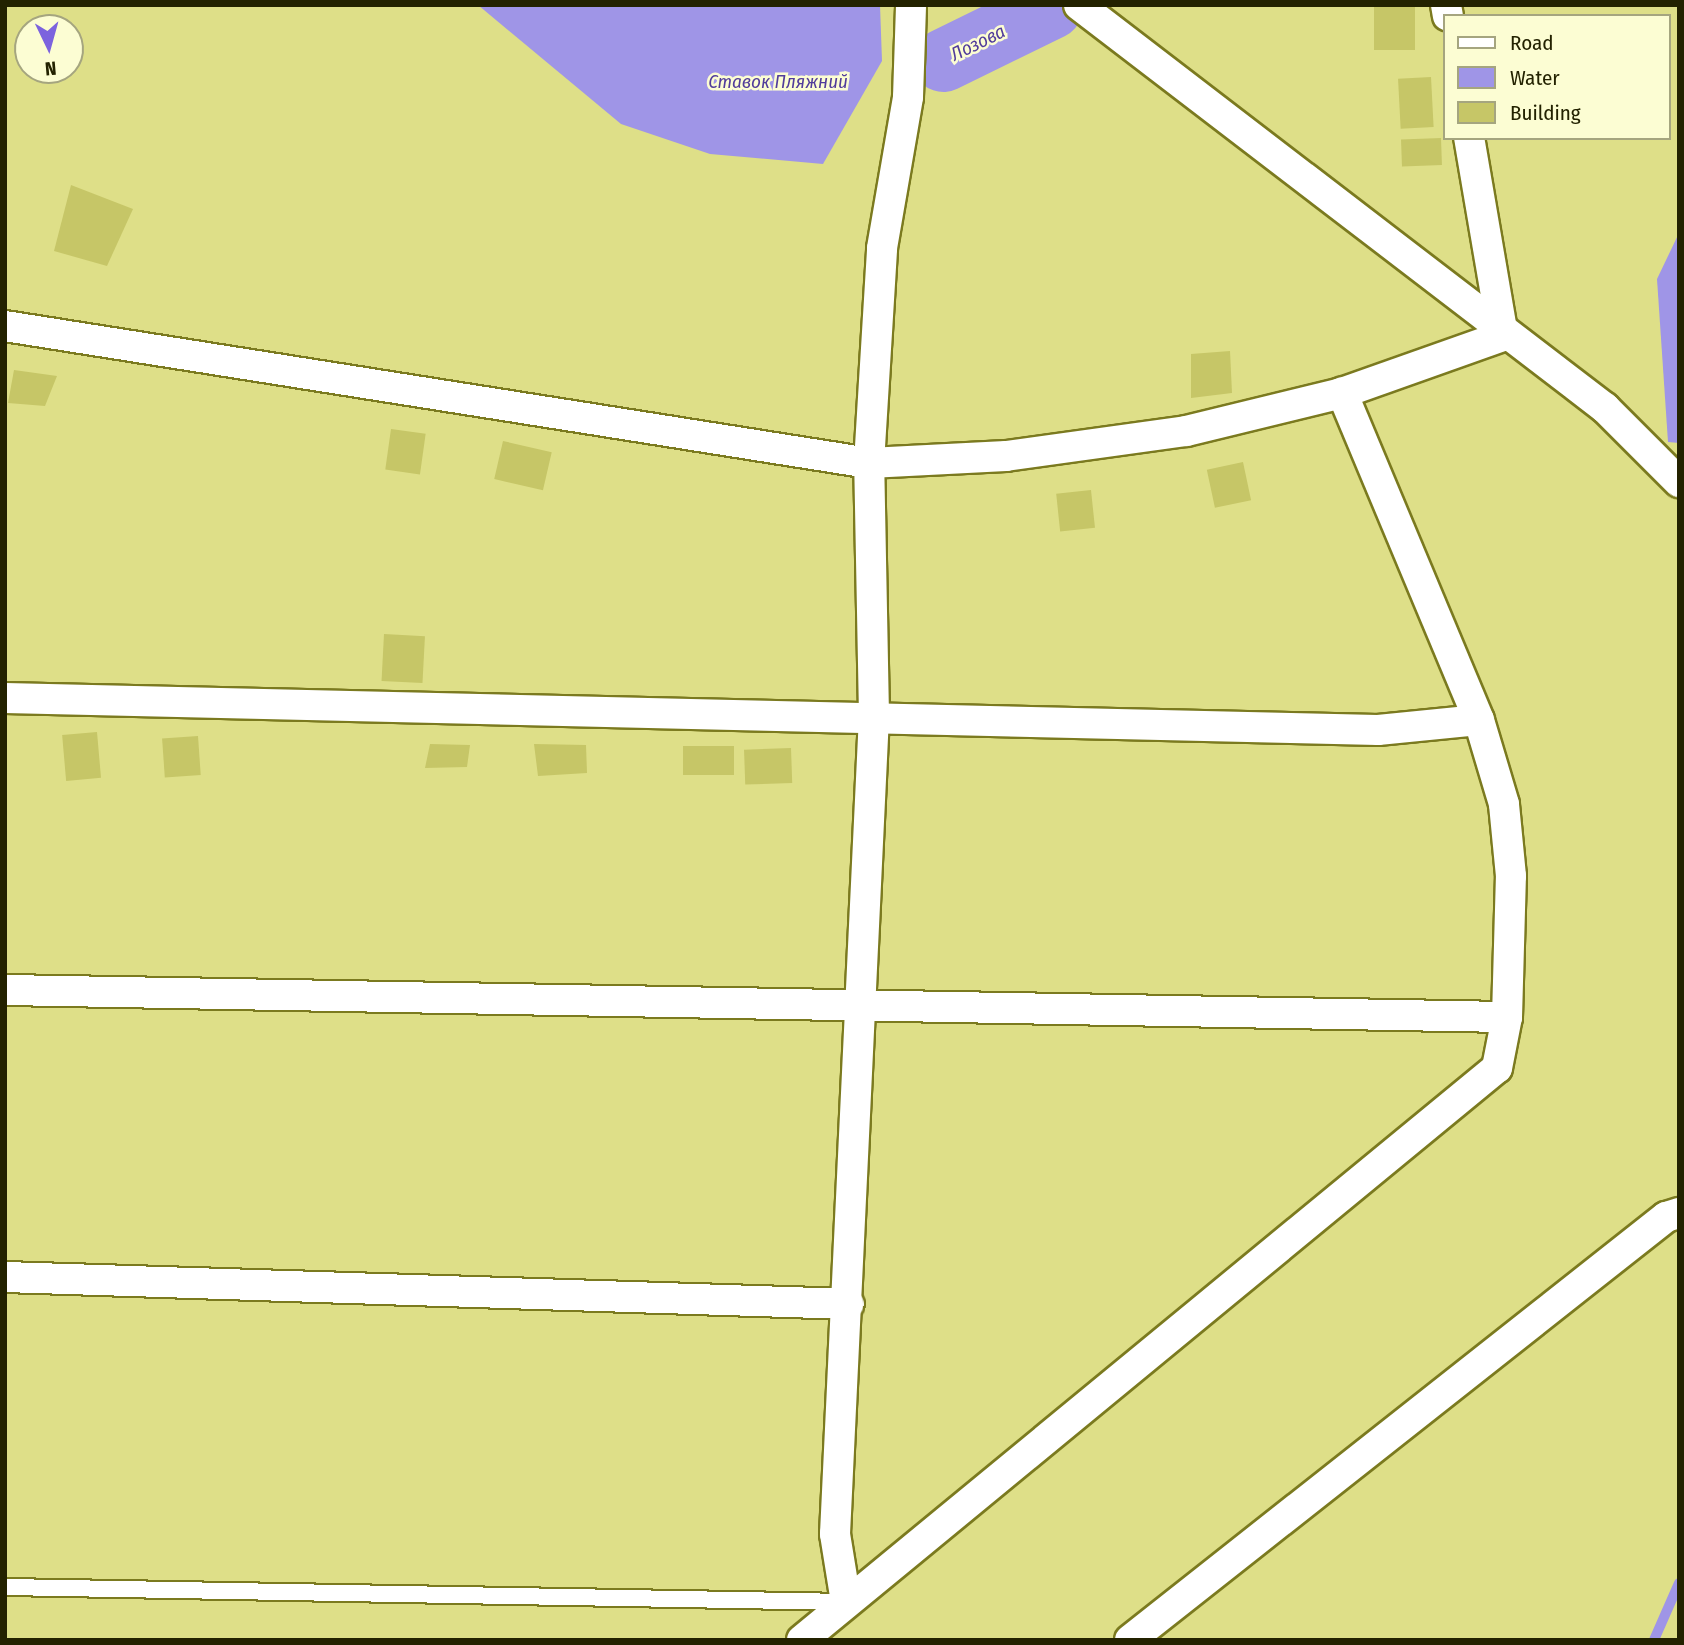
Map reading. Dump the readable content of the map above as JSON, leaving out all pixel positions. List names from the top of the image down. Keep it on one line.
{"water":["Лозова","Ставок Пляжний"],"legend":["Road","Water","Building"],"north":"bottom"}
